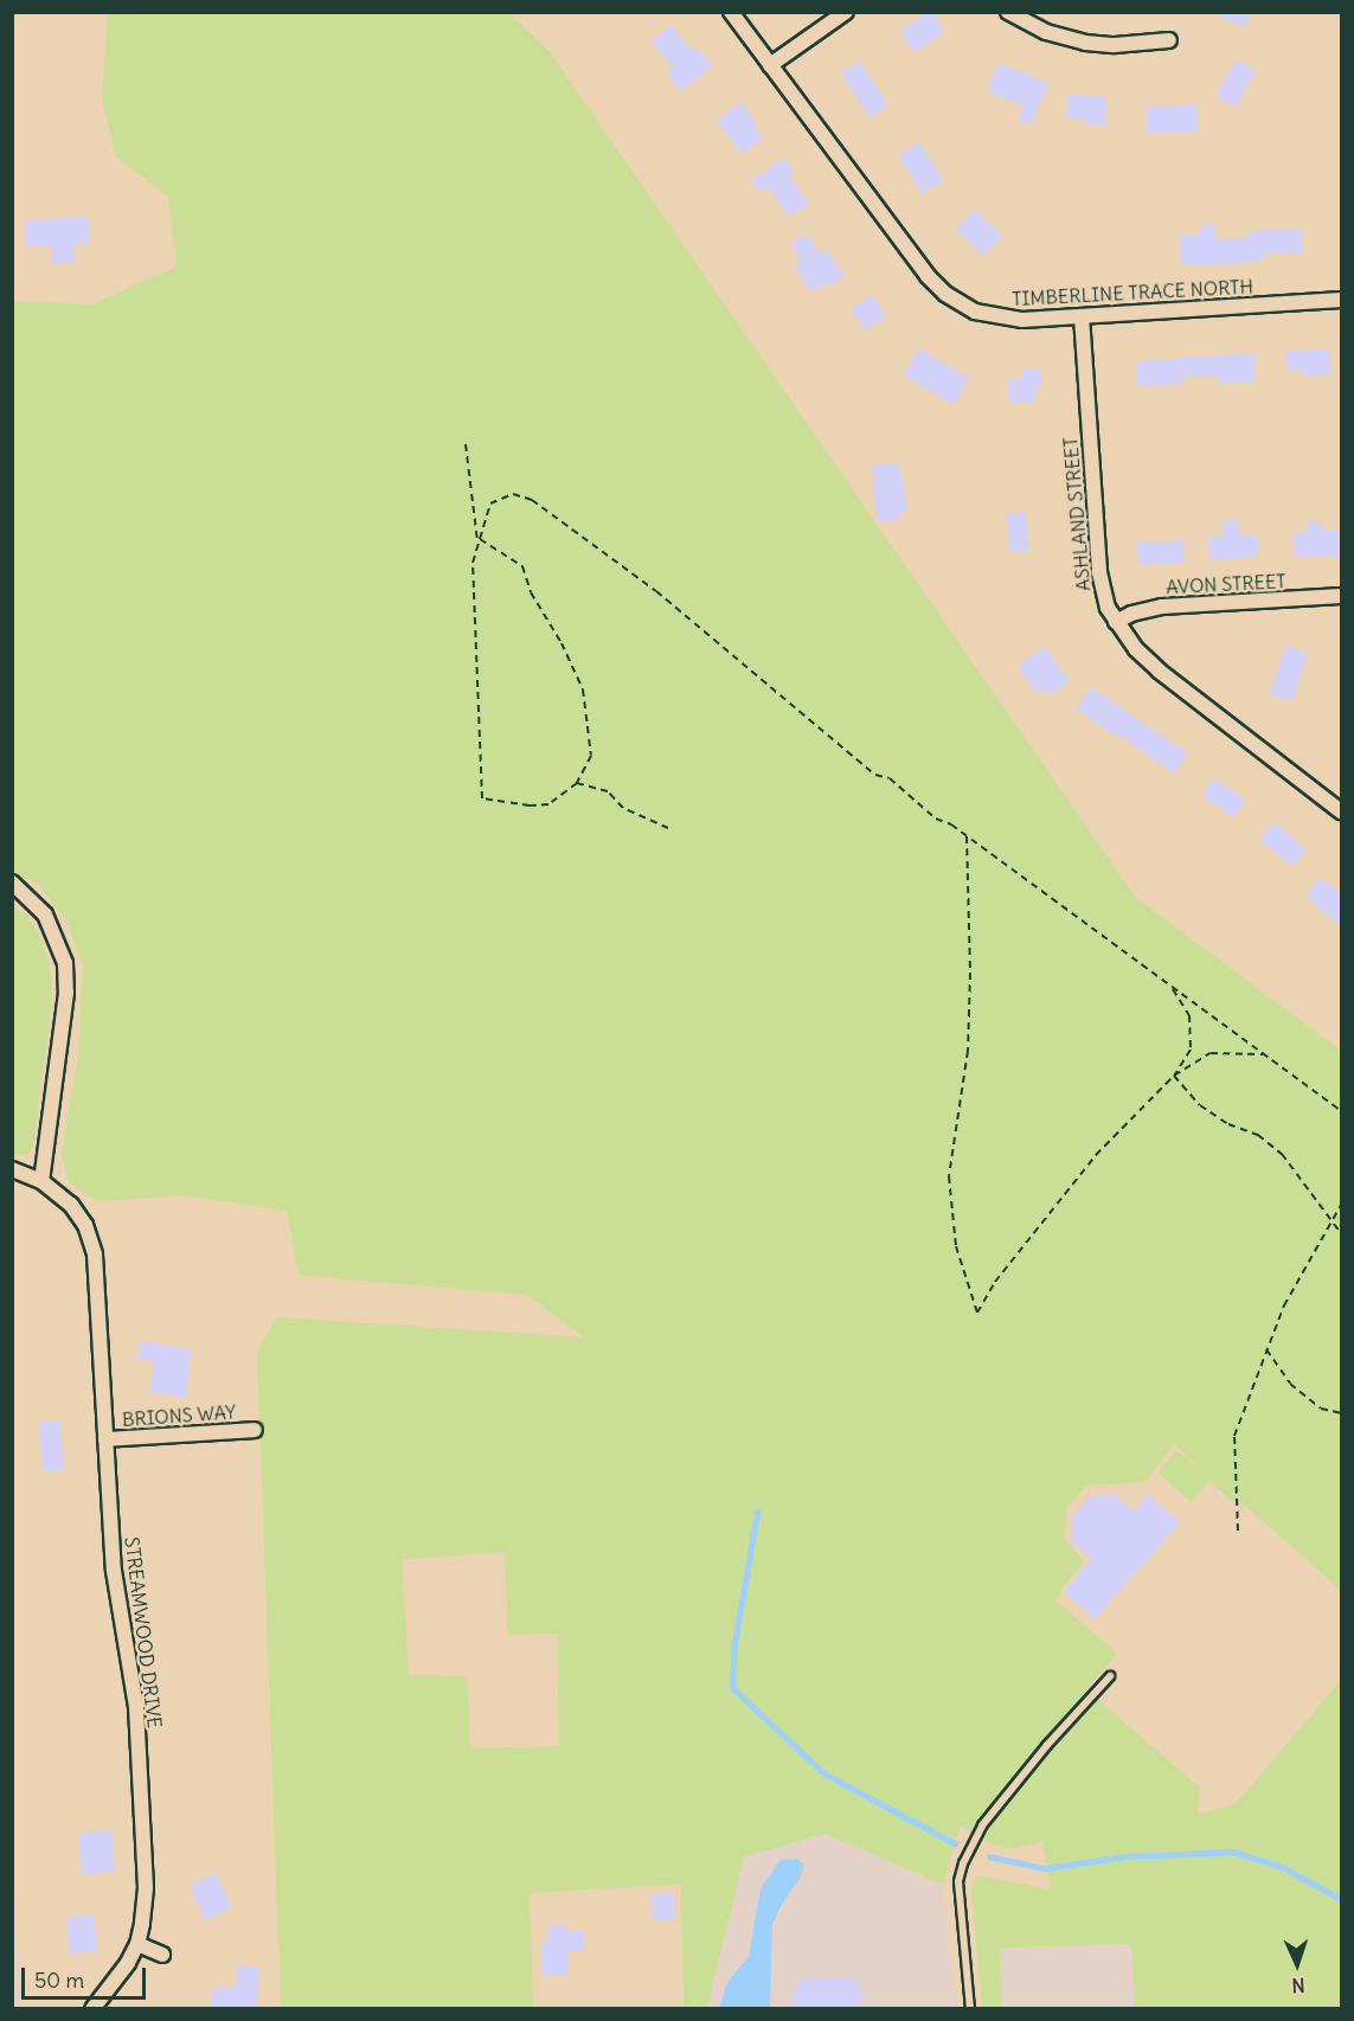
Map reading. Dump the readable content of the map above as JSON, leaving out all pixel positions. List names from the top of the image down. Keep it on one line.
{"streets":{"street":["TIMBERLINE TRACE NORTH","ASHLAND STREET","AVON STREET","BRIONS WAY","STREAMWOOD DRIVE"]},"crossings":[["TIMBERLINE TRACE NORTH","ASHLAND STREET"],["ASHLAND STREET","AVON STREET"],["BRIONS WAY","STREAMWOOD DRIVE"]],"scale_bar":"50 m","north":"bottom"}
